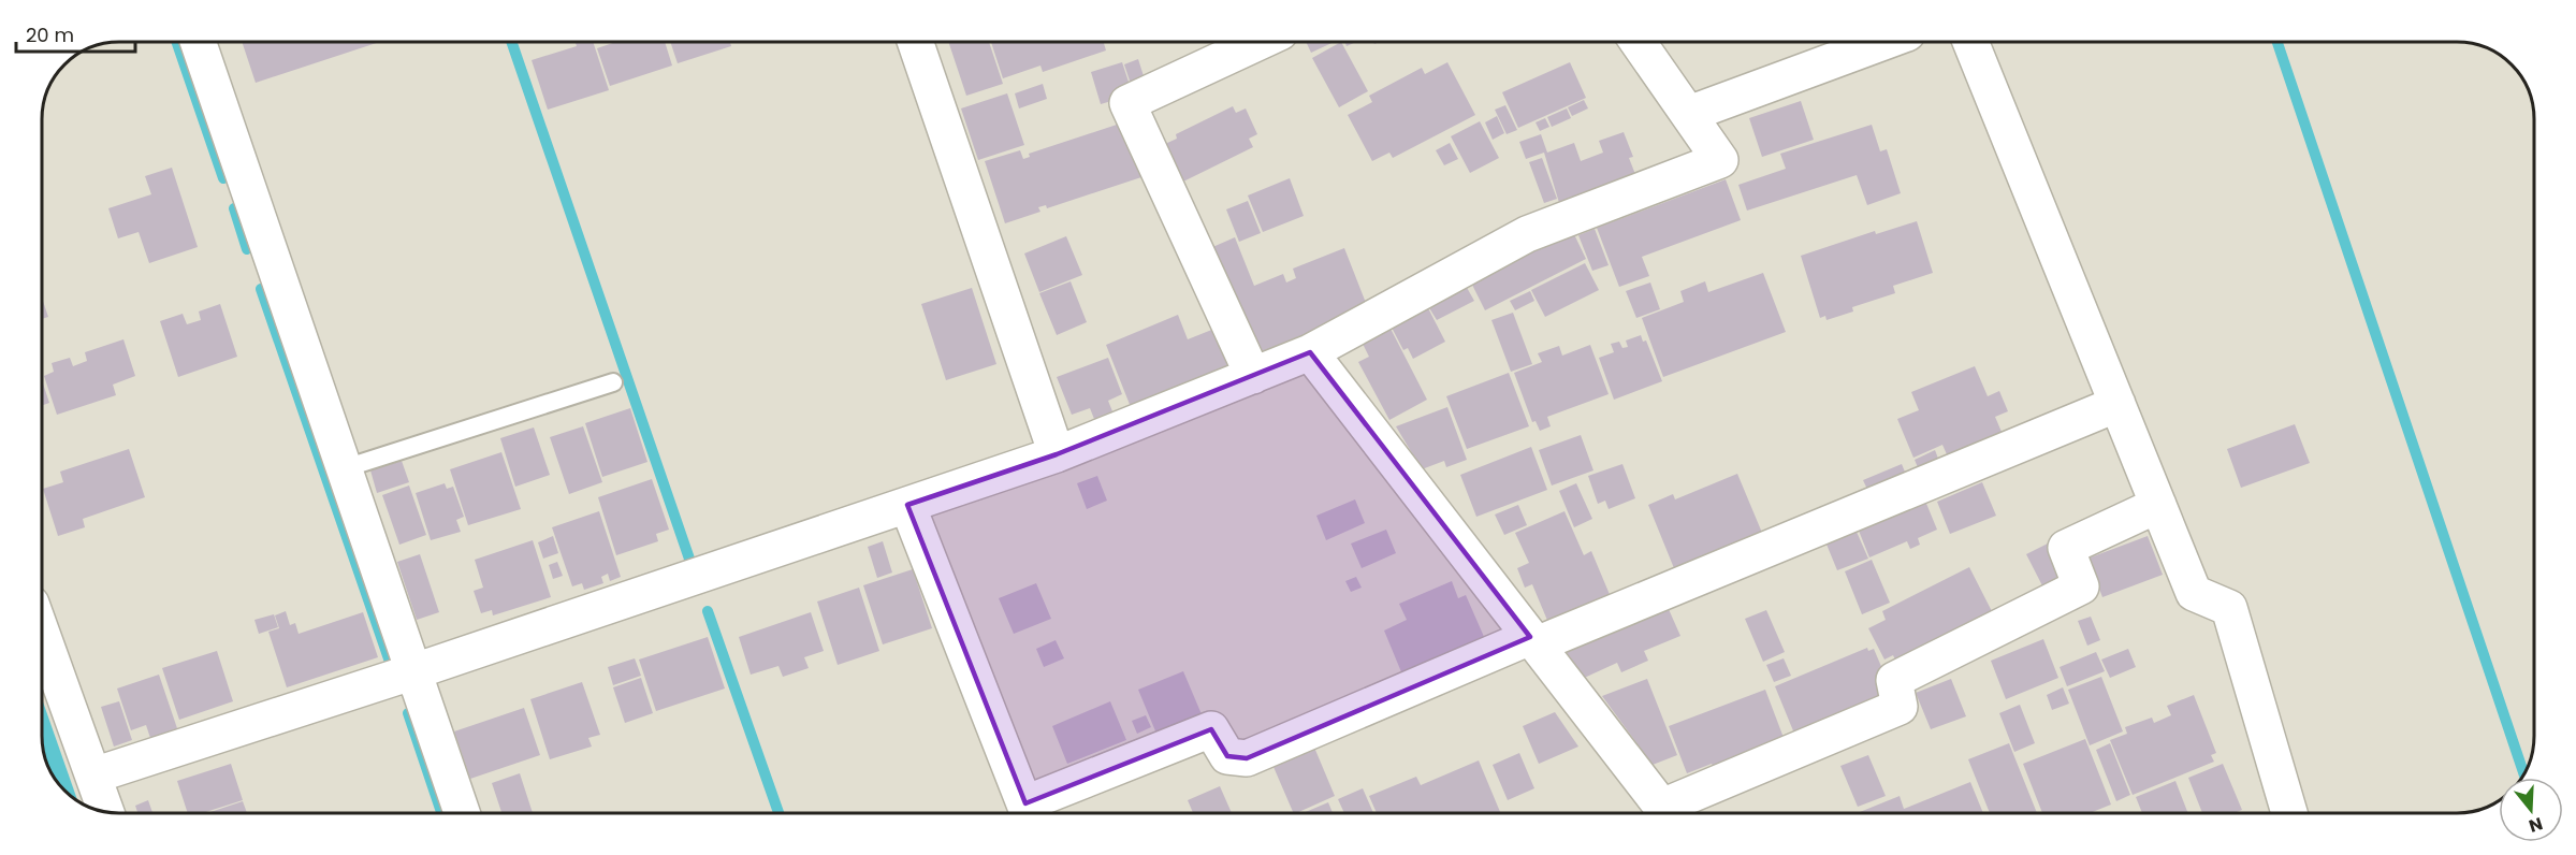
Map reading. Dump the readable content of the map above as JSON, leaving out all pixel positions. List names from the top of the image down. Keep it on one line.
{"scale_bar":"20 m","north":"bottom"}
